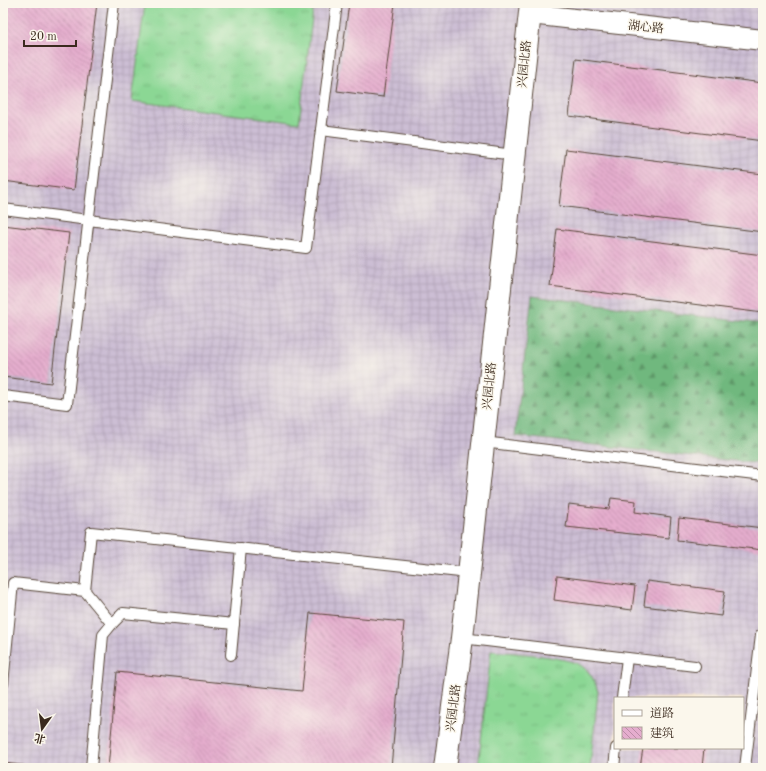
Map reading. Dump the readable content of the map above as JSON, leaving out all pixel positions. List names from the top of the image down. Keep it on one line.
{"streets":{"main road":["兴园北路"],"street":["湖心路"]},"crossings":[["湖心路","兴园北路"]],"legend":["道路","建筑"],"scale_bar":"20 m","north":"bottom"}
